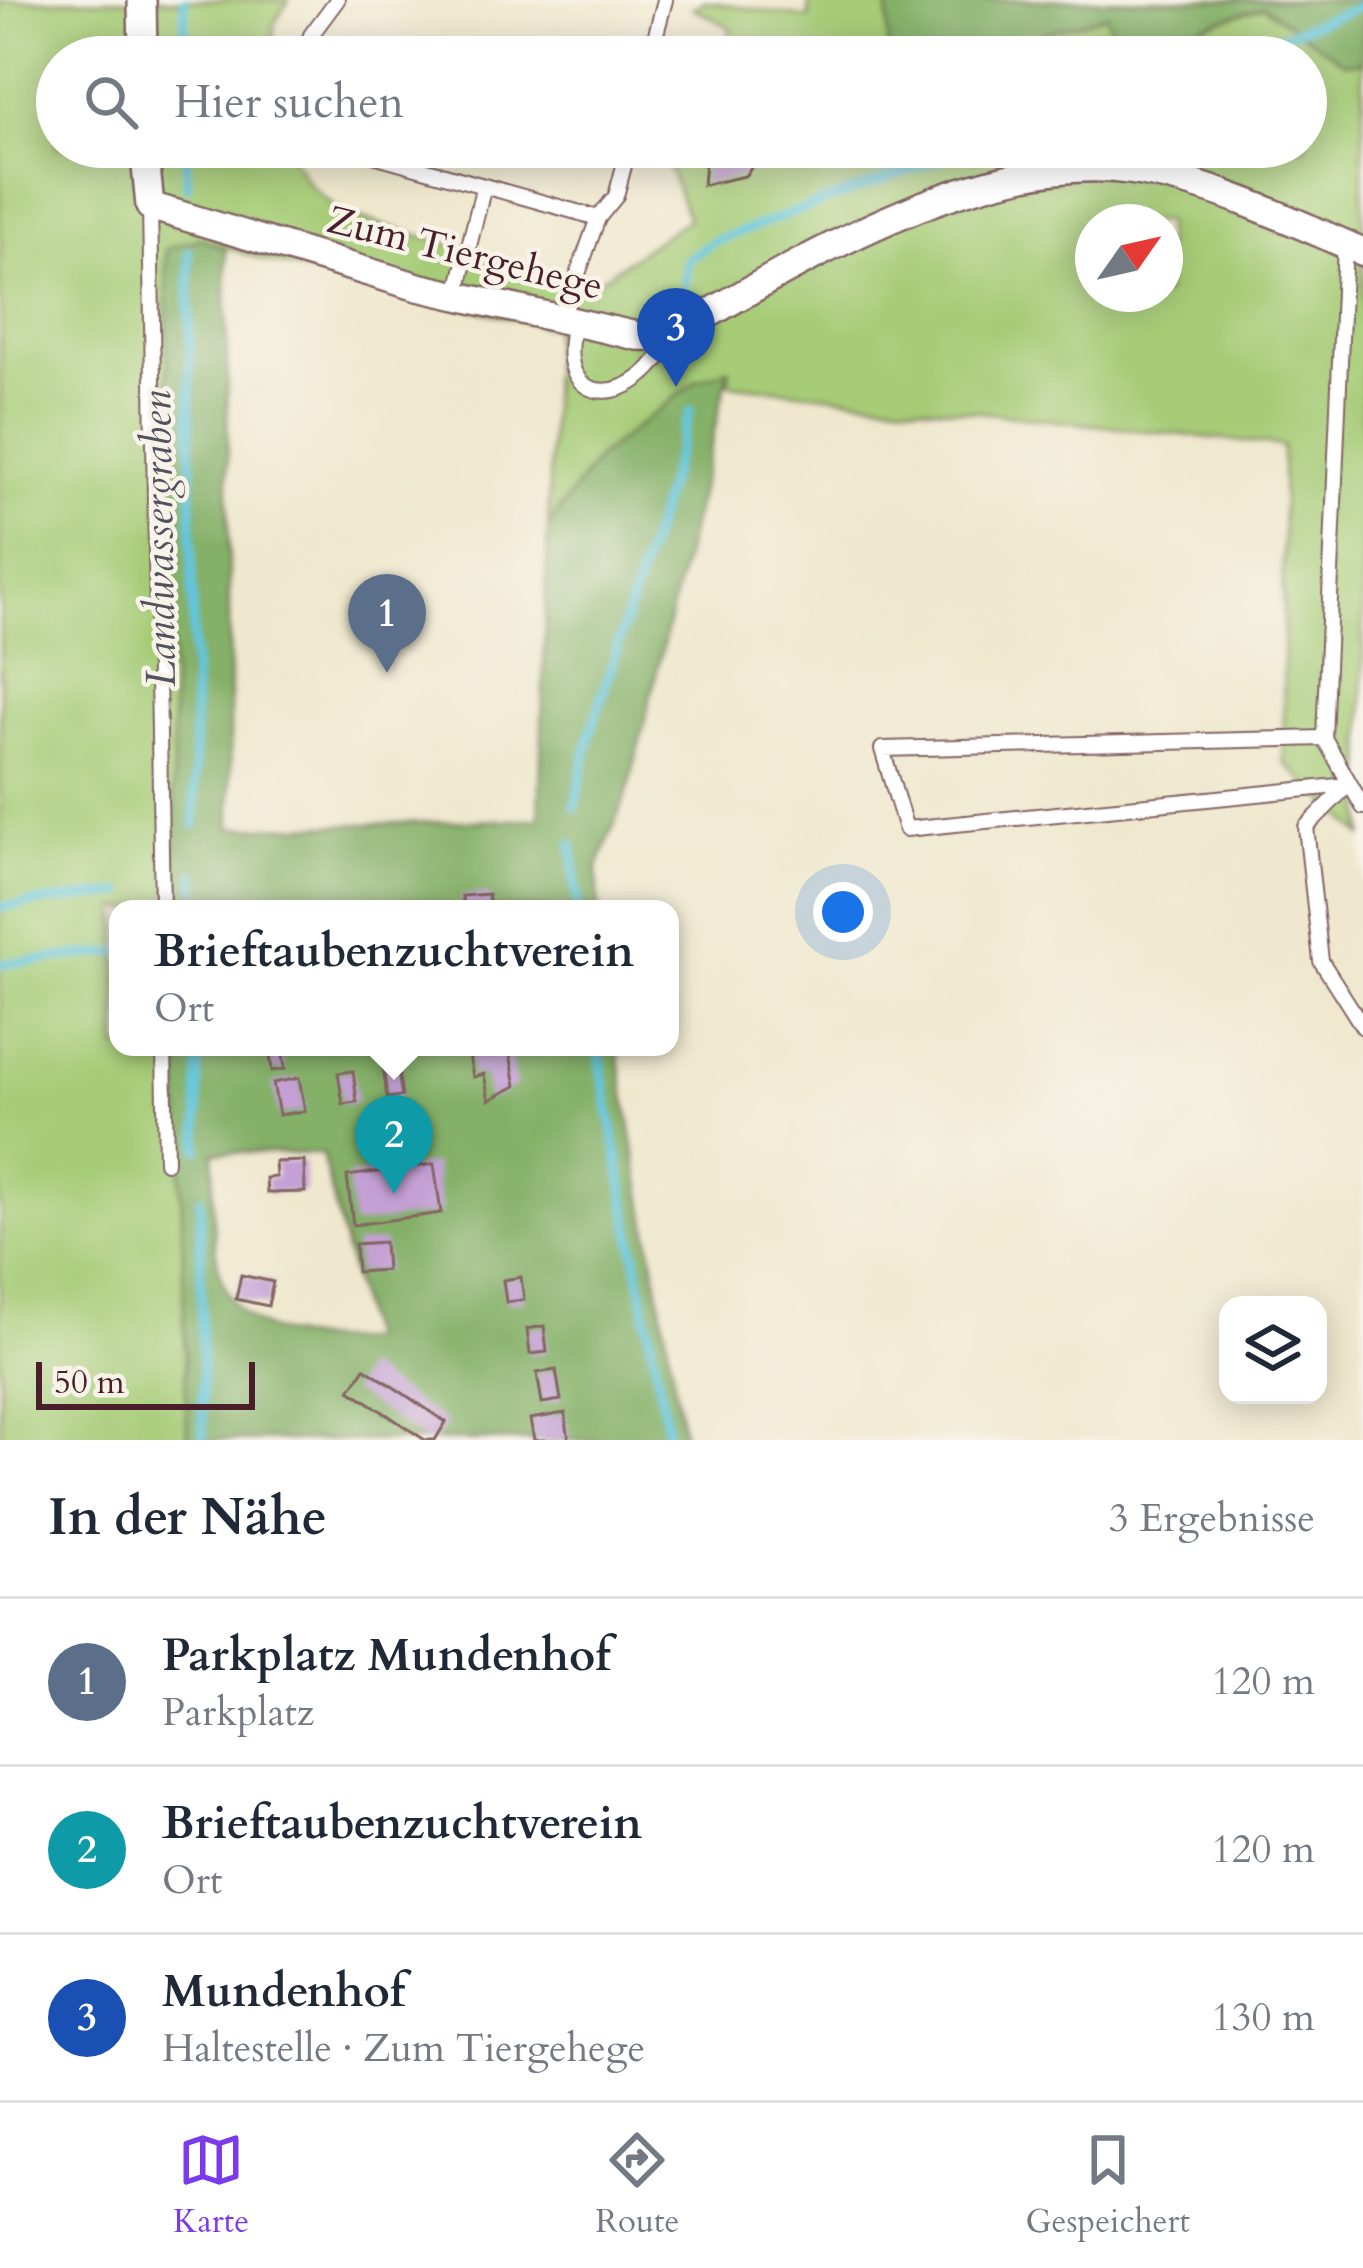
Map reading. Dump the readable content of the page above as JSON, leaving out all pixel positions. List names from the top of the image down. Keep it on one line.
{"streets":{"street":["Zum Tiergehege"]},"water":["Landwassergraben"],"scale_bar":"50 m","north":"top right","page":{"search":"Hier suchen","pins":["3","1","2"],"popup":["Brieftaubenzuchtverein","Ort"],"scale":"50 m","heading":["In der Nähe","3 Ergebnisse"],"list":[{"mark":"1","name":"Parkplatz Mundenhof","note":"Parkplatz","value":"120 m"},{"mark":"2","name":"Brieftaubenzuchtverein","note":"Ort","value":"120 m"},{"mark":"3","name":"Mundenhof","note":"Haltestelle · Zum Tiergehege","value":"130 m"}],"nav":["Karte","Route","Gespeichert"]}}
